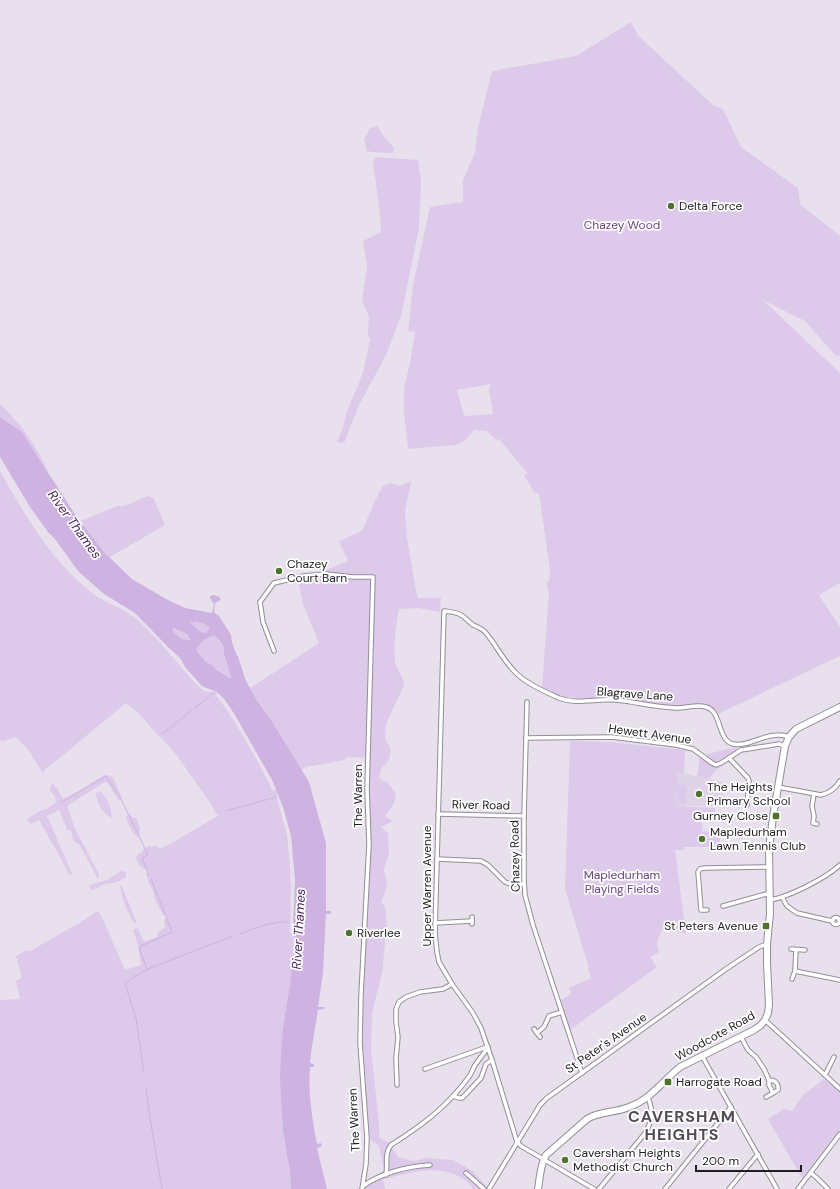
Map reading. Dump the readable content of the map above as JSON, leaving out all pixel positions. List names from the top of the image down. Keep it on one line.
{"streets":{"main road":["Woodcote Road"],"street":["Blagrave Lane","Hewett Avenue","The Warren","River Road","Chazey Road","Upper Warren Avenue","St Peter's Avenue"]},"crossings":[["Blagrave Lane","Upper Warren Avenue"],["Hewett Avenue","Chazey Road"],["Hewett Avenue","Woodcote Road"],["River Road","Chazey Road"],["River Road","Upper Warren Avenue"],["Chazey Road","St Peter's Avenue"],["Upper Warren Avenue","St Peter's Avenue"],["Woodcote Road","St Peter's Avenue"]],"districts":["CAVERSHAM HEIGHTS"],"water":["River Thames"],"parks":["Chazey Wood","Mapledurham Playing Fields"],"places":{"other":["Delta Force","Chazey Court Barn","The Heights Primary School","Mapledurham Lawn Tennis Club","Riverlee","Caversham Heights Methodist Church"],"transit":["Gurney Close","St Peters Avenue","Harrogate Road"]},"scale_bar":"200 m"}
